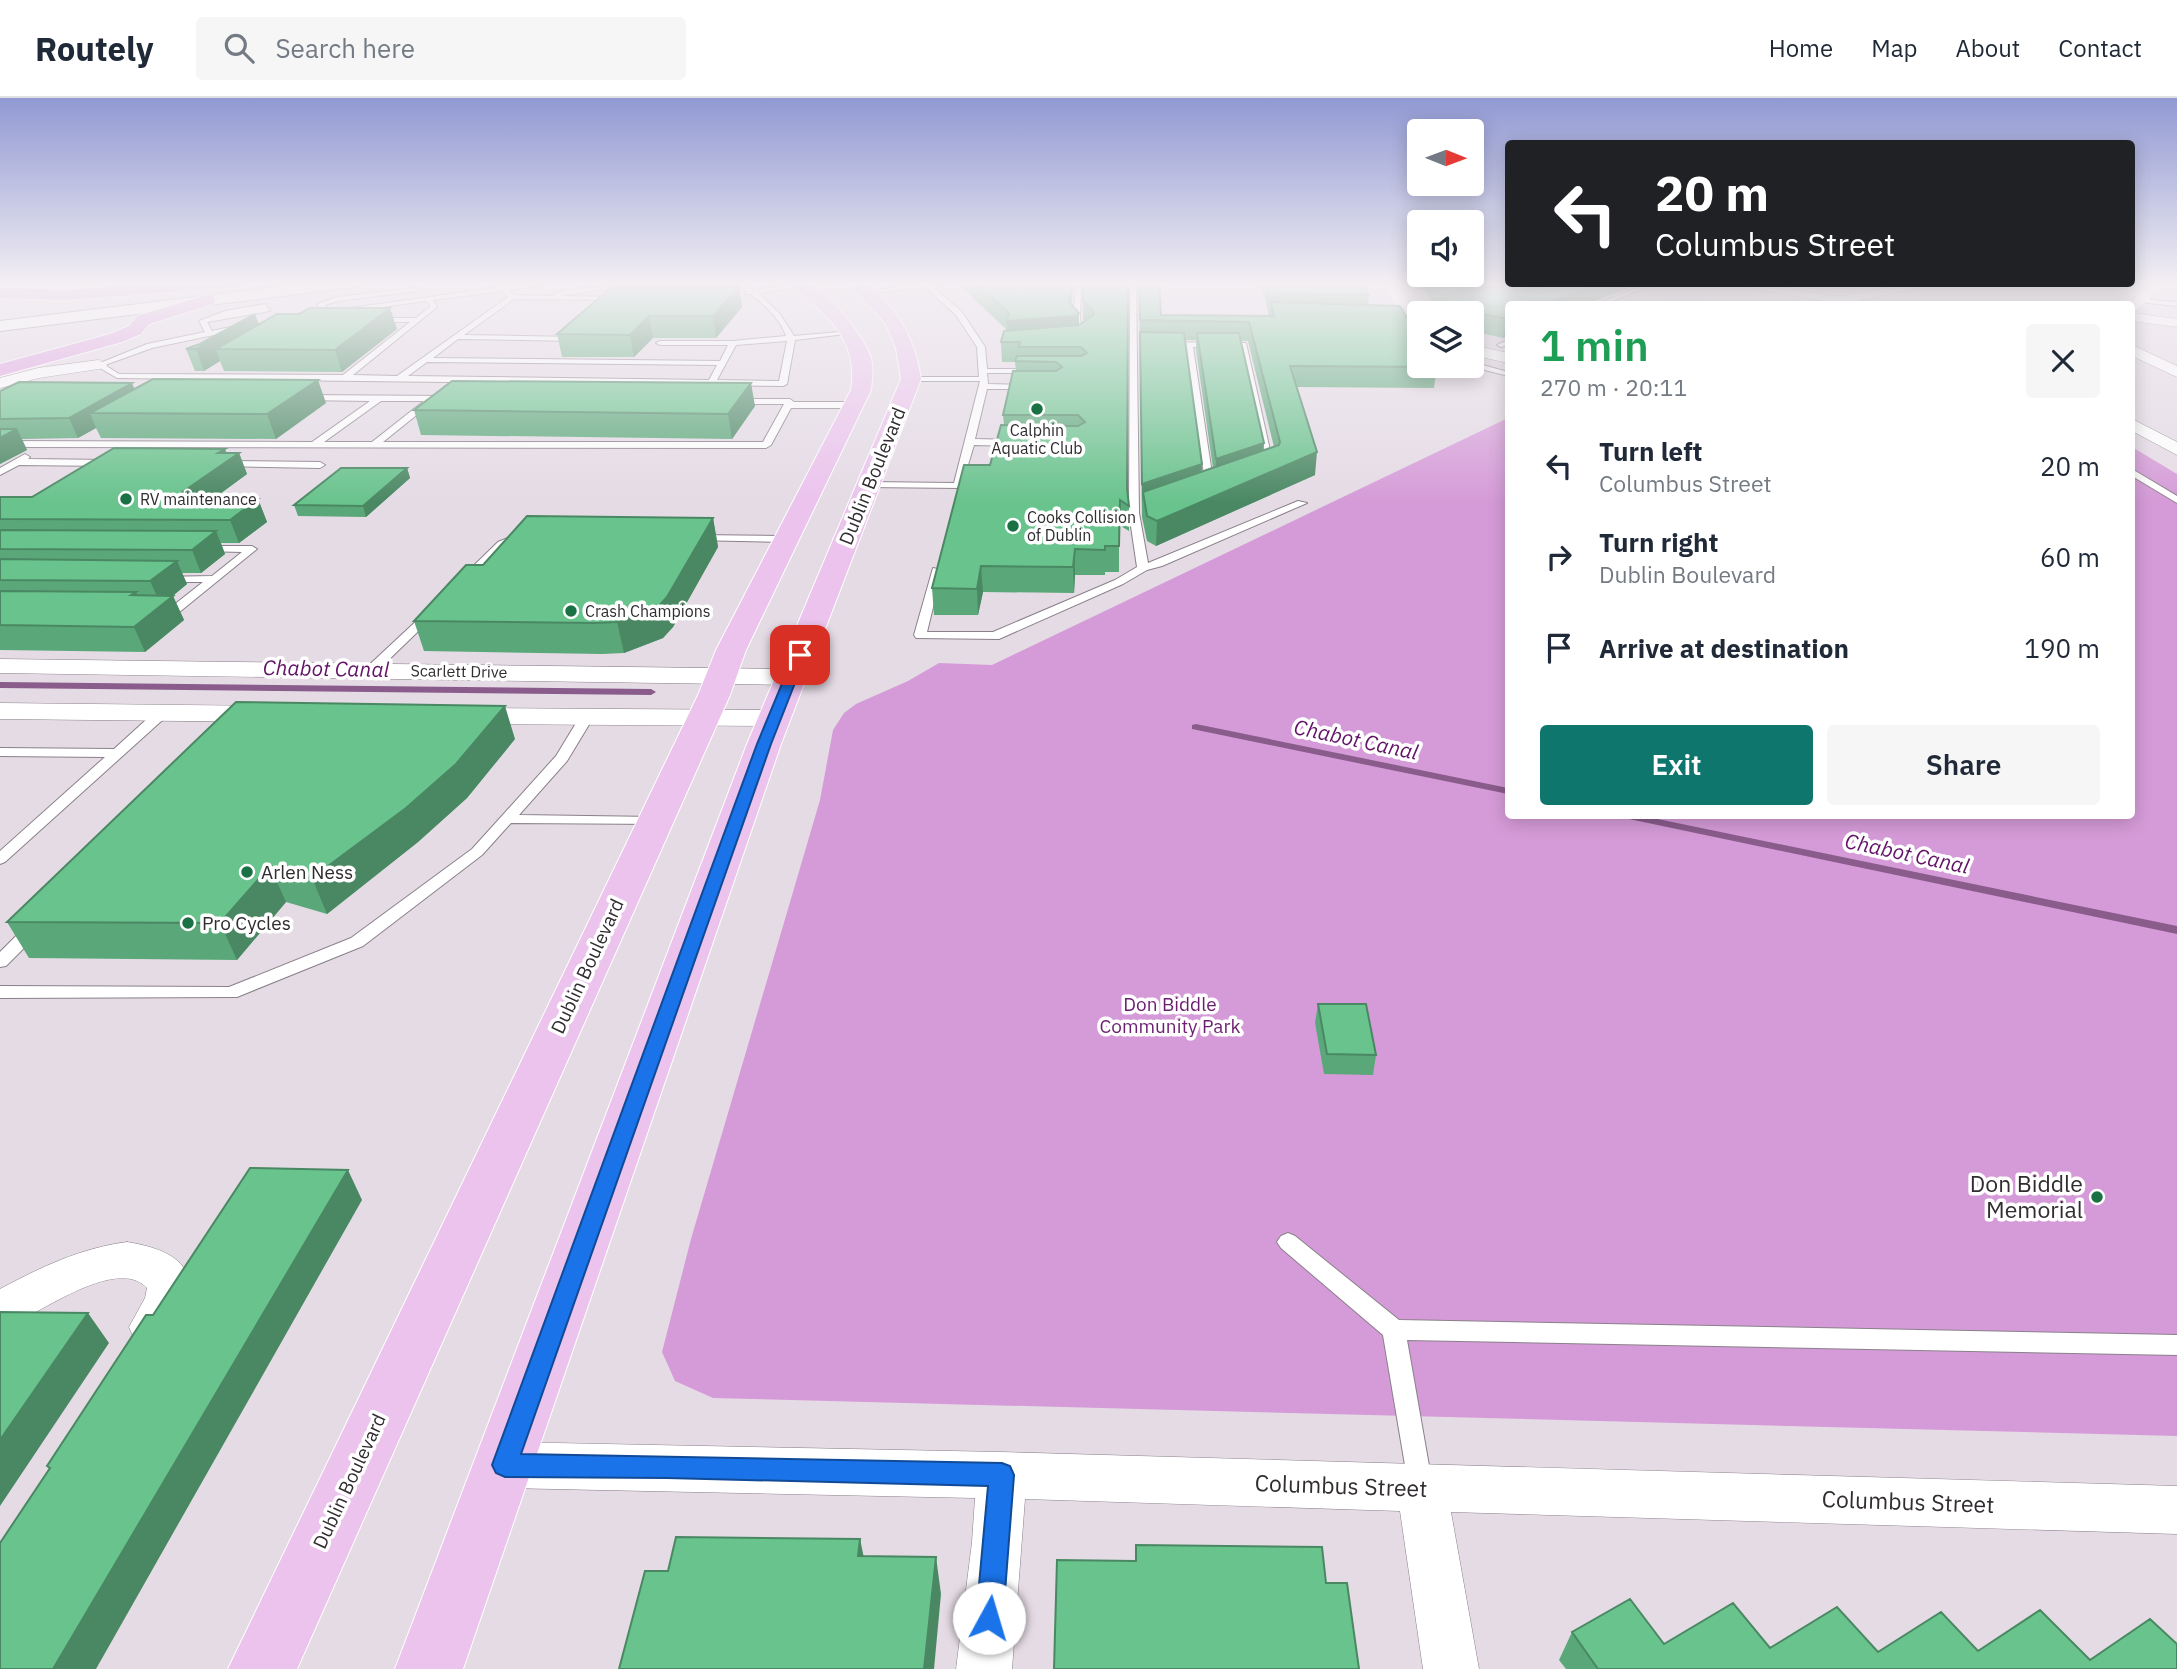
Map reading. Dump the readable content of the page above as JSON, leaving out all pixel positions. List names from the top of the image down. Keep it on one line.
{"streets":{"main road":["Dublin Boulevard"],"street":["Scarlett Drive","Columbus Street"]},"crossings":[["Dublin Boulevard","Scarlett Drive"],["Dublin Boulevard","Columbus Street"]],"water":["Chabot Canal"],"parks":["Don Biddle Community Park"],"places":["Calphin Aquatic Club","RV maintenance","Cooks Collision of Dublin","Crash Champions","Arlen Ness","Pro Cycles","Don Biddle Memorial"],"north":"right","page":{"header":"Routely","search":"Search here","nav":["Home","Map","About","Contact"],"turn":["20 m","Columbus Street"],"heading":["1 min","270 m · 20:11"],"list":[{"name":"Turn left","note":"Columbus Street","value":"20 m"},{"name":"Turn right","note":"Dublin Boulevard","value":"60 m"},{"name":"Arrive at destination","value":"190 m"}],"buttons":["Exit","Share"]}}
